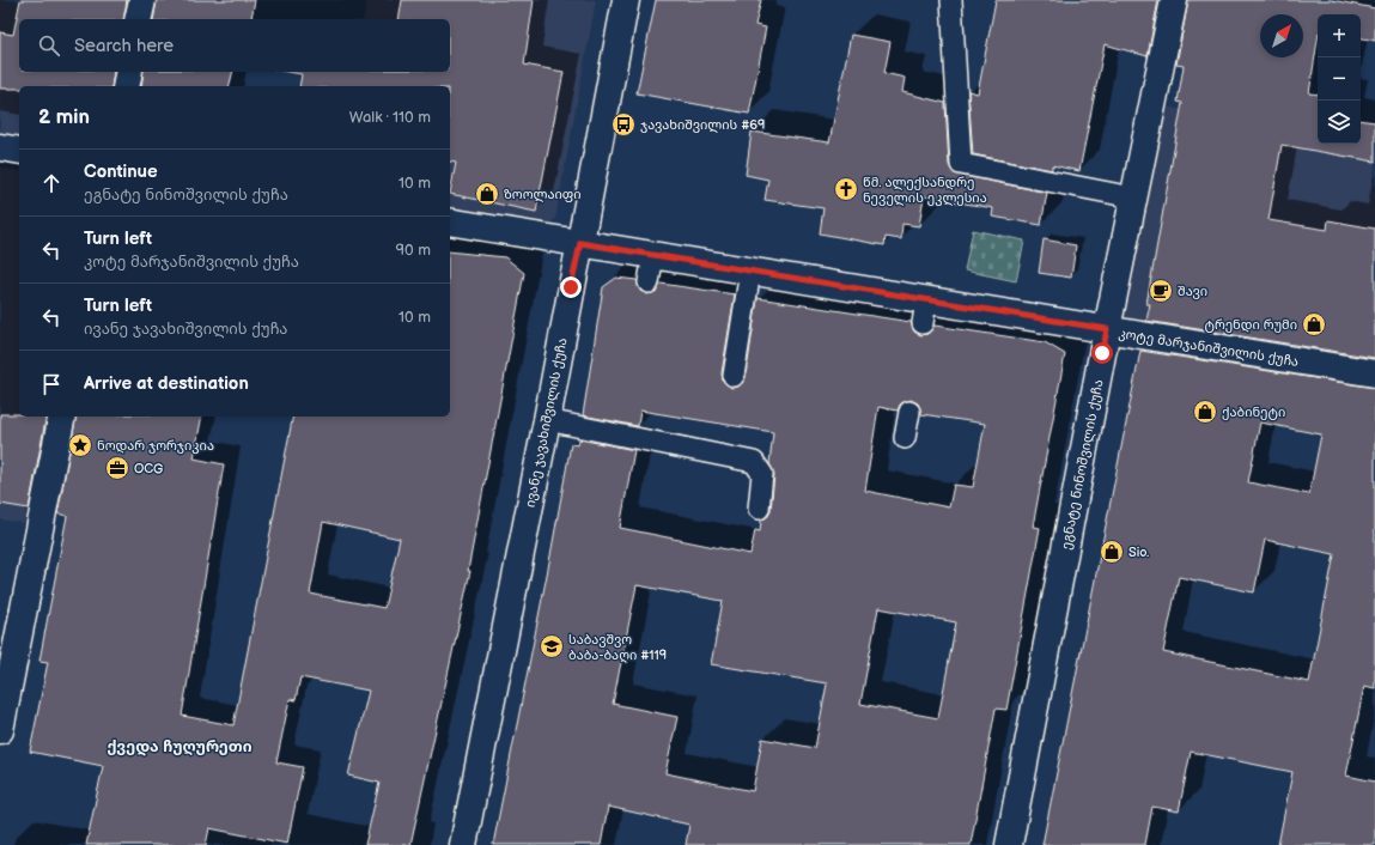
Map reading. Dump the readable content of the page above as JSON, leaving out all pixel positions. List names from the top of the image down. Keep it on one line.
{"streets":{"street":["კოტე მარჯანიშვილის ქუჩა","ივანე ჯავახიშვილის ქუჩა","ეგნატე ნინოშვილის ქუჩა"]},"crossings":[["კოტე მარჯანიშვილის ქუჩა","ივანე ჯავახიშვილის ქუჩა"],["კოტე მარჯანიშვილის ქუჩა","ეგნატე ნინოშვილის ქუჩა"]],"districts":["ქვედა ჩუღურეთი"],"places":{"bus stop":["ჯავახიშვილის #69"],"church":["წმ. ალექსანდრე ნეველის ეკლესია"],"shop":["ზოოლაიფი","ტრენდი რუმი","ქაბინეტი","Sio."],"cafe":["შავი"],"place":["ნოდარ ჯორჯიკია"],"office":["OCG"],"school or university":["საბავშვო ბაბა-ბაღი #119"]},"north":"top right","page":{"map_buttons":["+","−"],"search":"Search here","heading":["2 min","Walk · 110 m"],"list":[["Continue","ეგნატე ნინოშვილის ქუჩა","10 m"],["Turn left","კოტე მარჯანიშვილის ქუჩა","90 m"],["Turn left","ივანე ჯავახიშვილის ქუჩა","10 m"],"Arrive at destination"]}}
